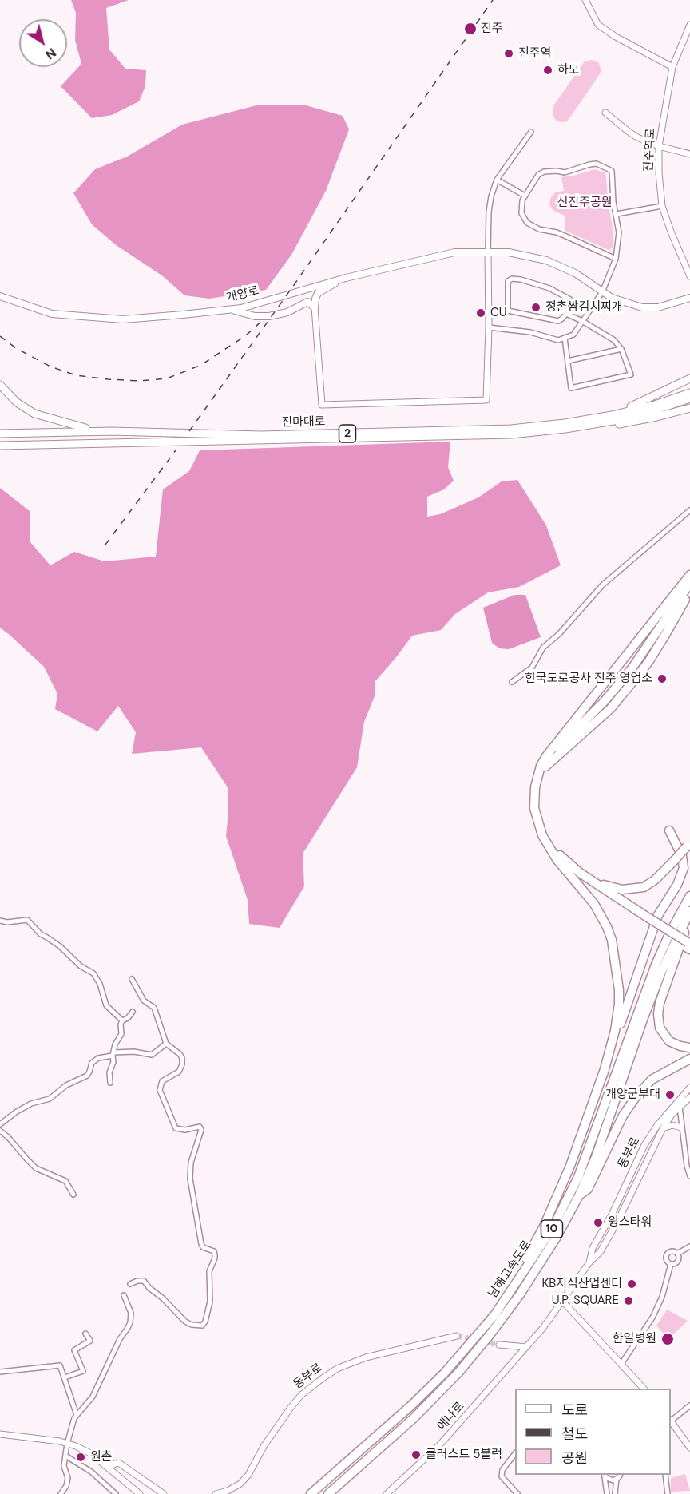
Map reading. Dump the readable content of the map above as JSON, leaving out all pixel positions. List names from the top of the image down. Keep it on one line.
{"streets":{"highway":["진마대로","2","10","남해고속도로"],"main road":["개양로"],"street":["진주역로","동부로","에나로"]},"crossings":[["동부로","에나로"]],"parks":["신진주공원"],"places":["진주","진주역","하모","정촌쌈김치찌개","CU","한국도로공사 진주 영업소","개양군부대","윙스타워","KB지식산업센터","U.P. SQUARE","한일병원","클러스트 5블럭","원촌"],"legend":["도로","철도","공원"],"north":"bottom right"}
